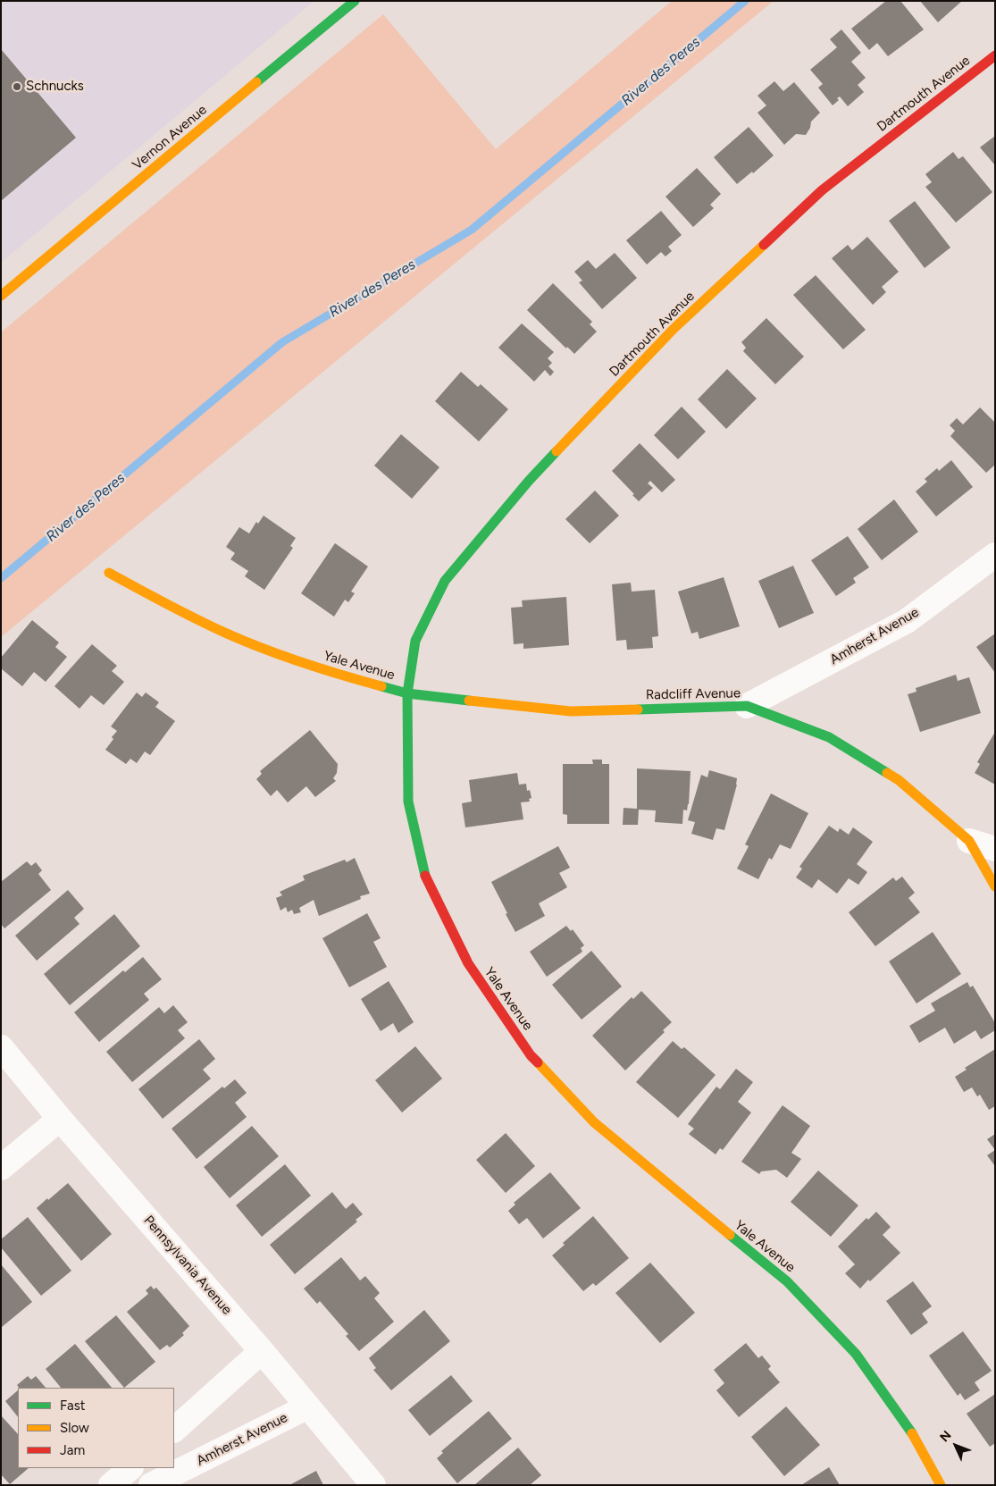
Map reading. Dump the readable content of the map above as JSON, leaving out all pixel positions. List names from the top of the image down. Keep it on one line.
{"streets":{"street":["Dartmouth Avenue","Vernon Avenue","Amherst Avenue","Yale Avenue","Radcliff Avenue","Pennsylvania Avenue"]},"crossings":[["Dartmouth Avenue","Yale Avenue"],["Dartmouth Avenue","Radcliff Avenue"],["Amherst Avenue","Radcliff Avenue"],["Amherst Avenue","Pennsylvania Avenue"],["Yale Avenue","Radcliff Avenue"]],"water":["River des Peres"],"places":["Schnucks"],"legend":["Fast","Slow","Jam"],"north":"top left"}
